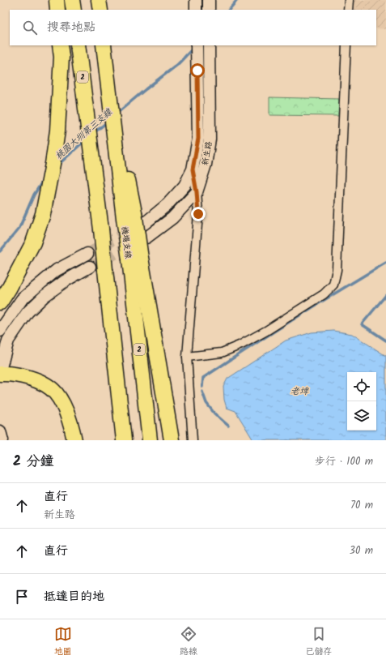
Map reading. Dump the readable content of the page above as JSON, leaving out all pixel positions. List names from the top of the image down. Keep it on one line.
{"streets":{"highway":["2","機場支線"],"main road":["新生路"]},"water":["桃園大圳第三支線","老埤"],"page":{"search":"搜尋地點","heading":["2 分鐘","步行 · 100 m"],"list":[["直行","新生路","70 m"],["直行","30 m"],"抵達目的地"],"nav":["地圖","路線","已儲存"]}}
